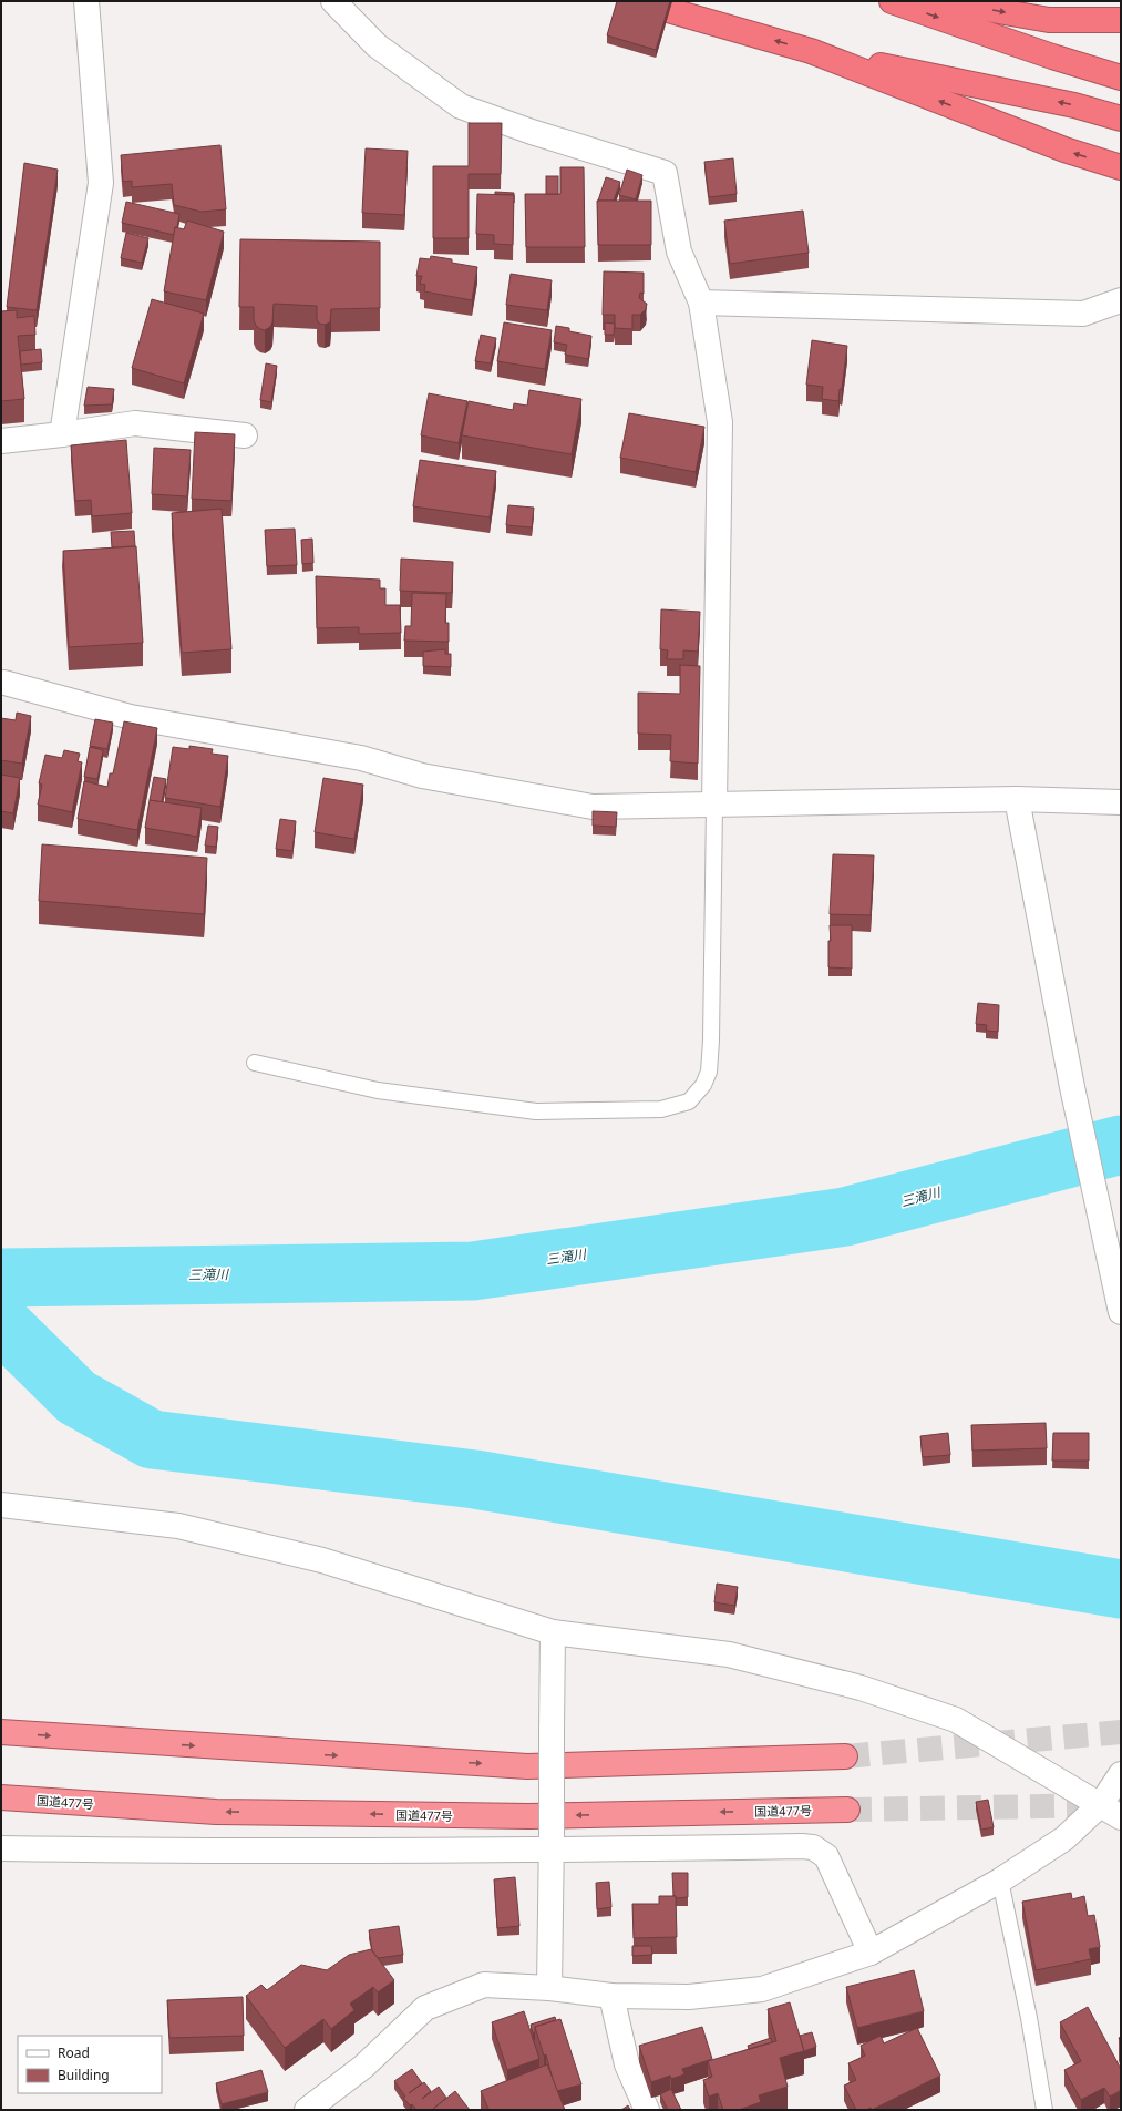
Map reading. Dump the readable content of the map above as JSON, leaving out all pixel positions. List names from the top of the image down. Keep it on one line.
{"streets":{"highway":["国道477号"]},"water":["三滝川"],"legend":["Road","Building"]}
